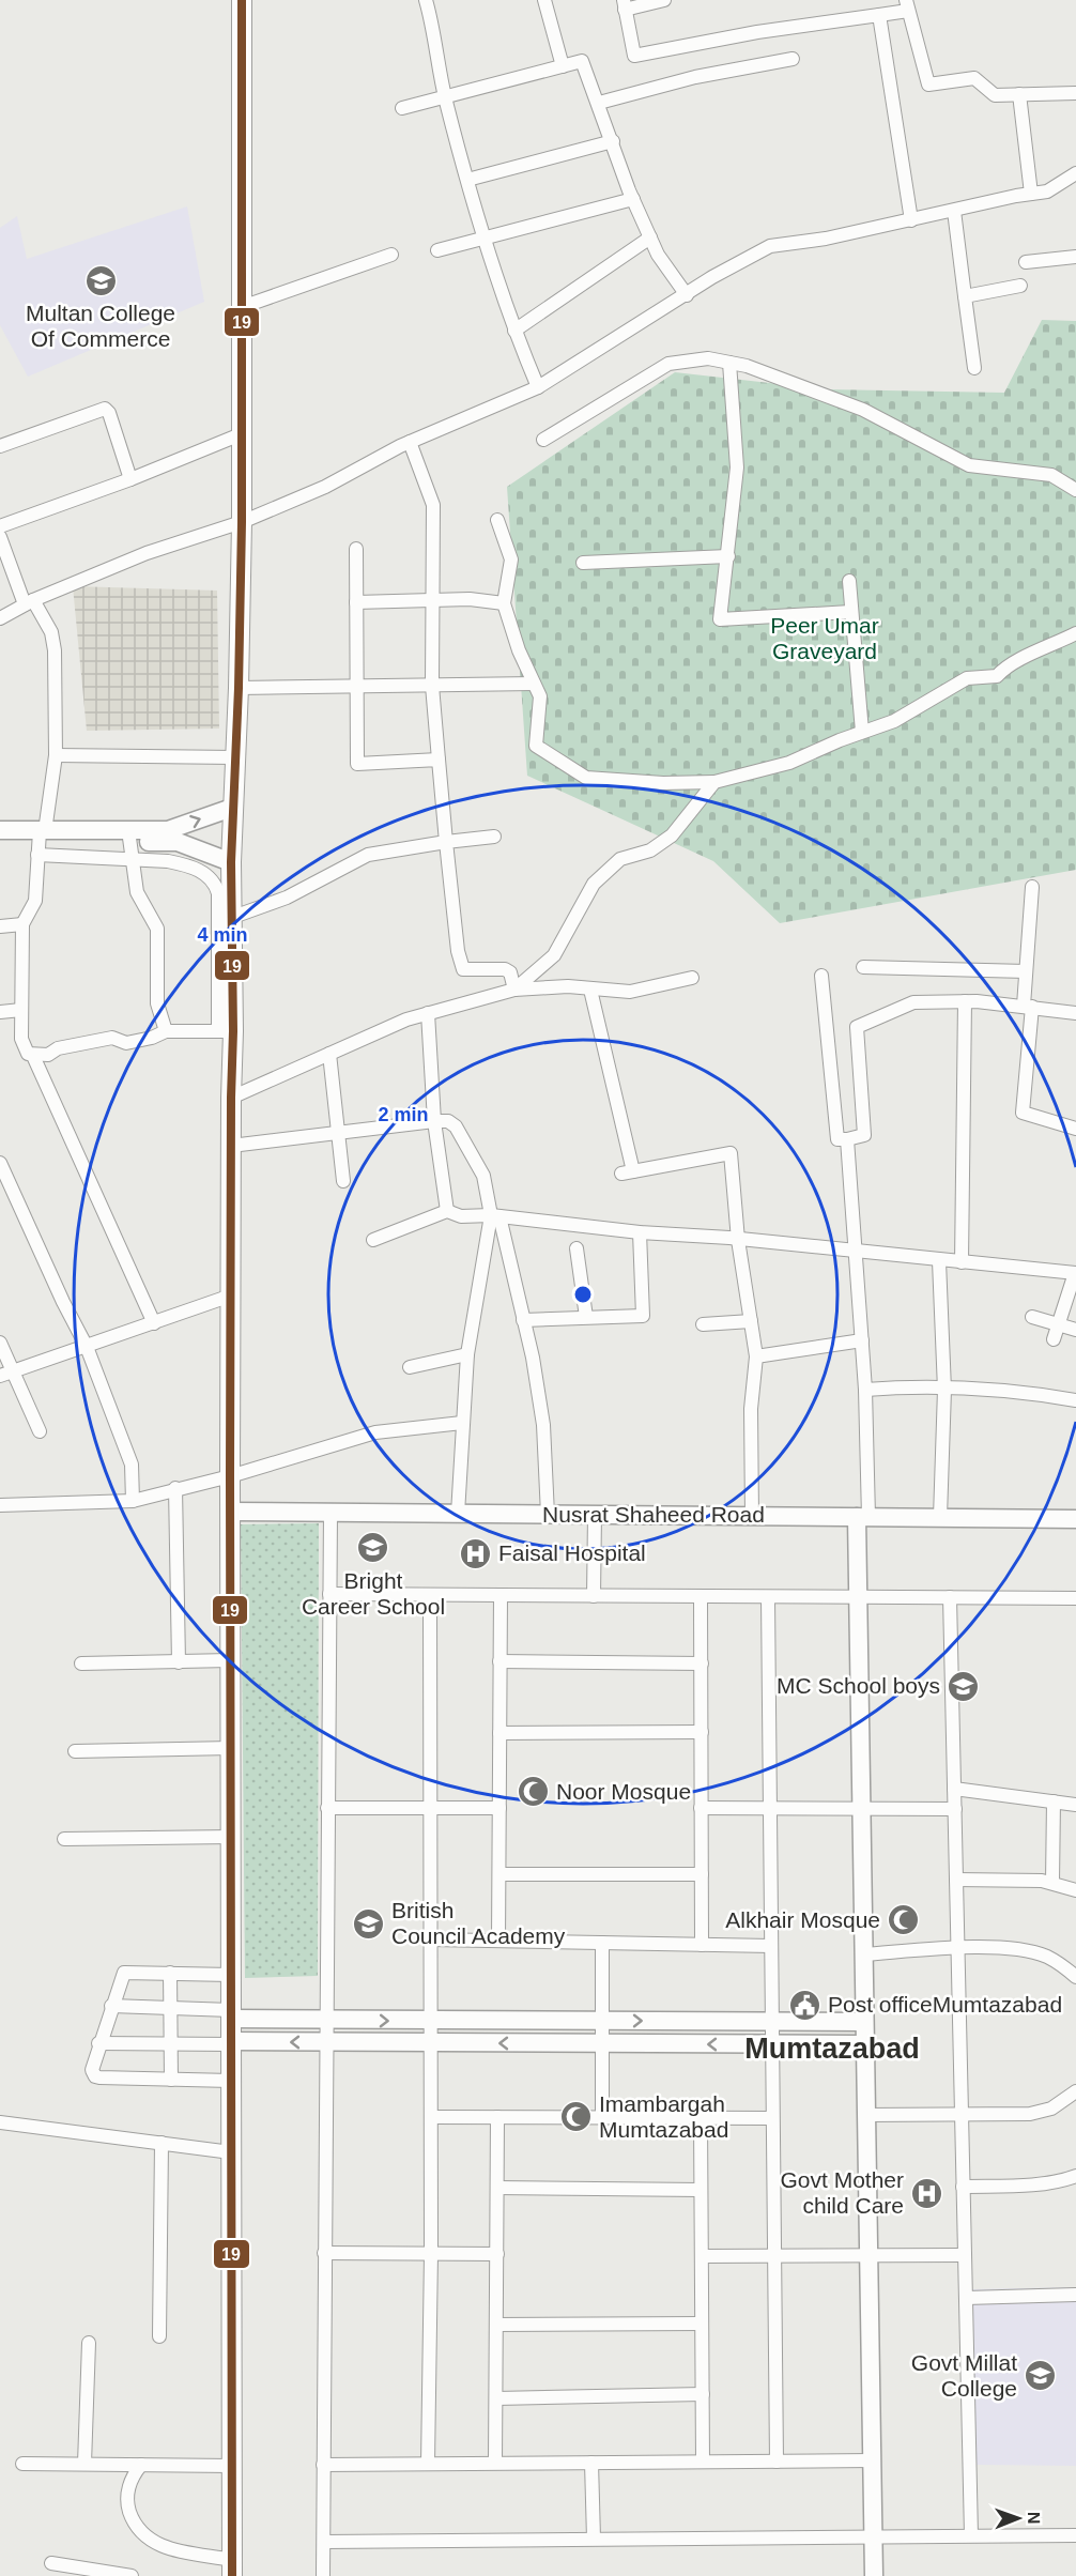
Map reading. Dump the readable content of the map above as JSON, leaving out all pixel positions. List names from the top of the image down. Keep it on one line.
{"streets":{"street":["Nusrat Shaheed Road"]},"districts":["Mumtazabad"],"parks":["Peer Umar Graveyard"],"places":{"school or university":["Multan College Of Commerce","Bright Career School","MC School boys","British Council Academy","Govt Millat College"],"hospital":["Faisal Hospital","Govt Mother child Care"],"mosque":["Noor Mosque","Alkhair Mosque","Imambargah Mumtazabad"],"public building":["Post officeMumtazabad"]},"lines":["transit line 19"],"north":"right","rings":["4 min","2 min"]}
